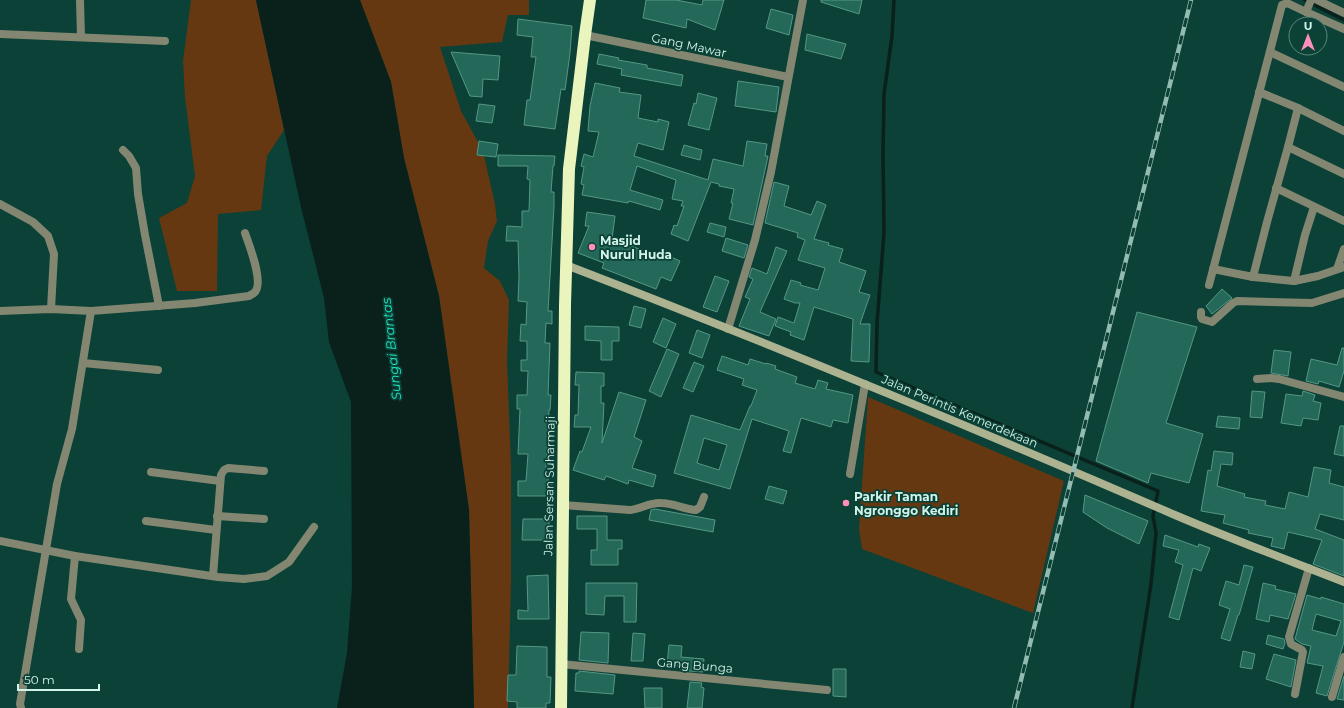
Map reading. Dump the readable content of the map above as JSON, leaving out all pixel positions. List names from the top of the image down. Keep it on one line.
{"streets":{"highway":["Jalan Sersan Suharmaji"],"main road":["Jalan Perintis Kemerdekaan"],"street":["Gang Mawar","Gang Bunga"]},"crossings":[["Gang Mawar","Jalan Sersan Suharmaji"],["Jalan Perintis Kemerdekaan","Jalan Sersan Suharmaji"],["Jalan Sersan Suharmaji","Gang Bunga"]],"water":["Sungai Brantas"],"places":["Masjid Nurul Huda","Parkir Taman Ngronggo Kediri"],"scale_bar":"50 m","north":"top"}
